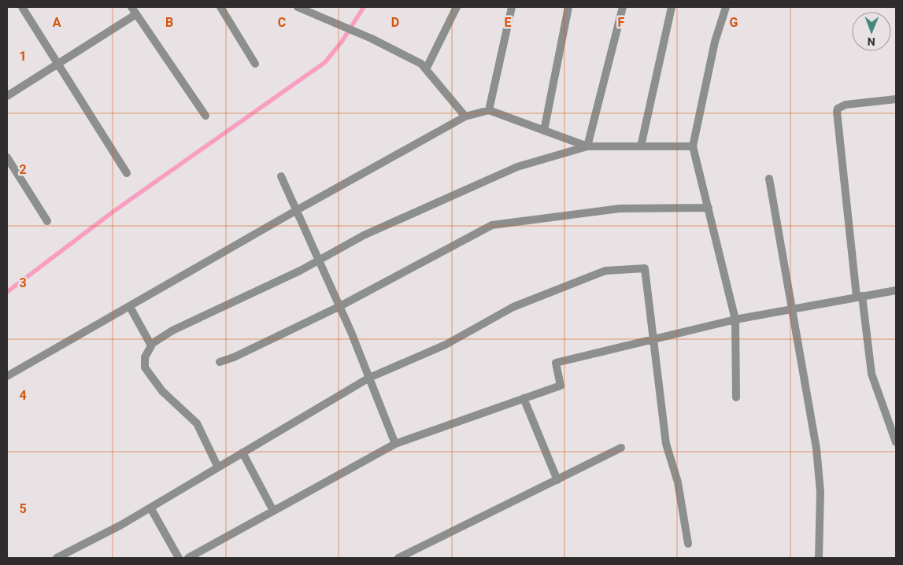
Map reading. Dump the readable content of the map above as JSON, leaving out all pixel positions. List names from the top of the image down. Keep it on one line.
{"north":"bottom","grid":{"columns":["A","B","C","D","E","F","G"],"rows":["1","2","3","4","5"]}}
